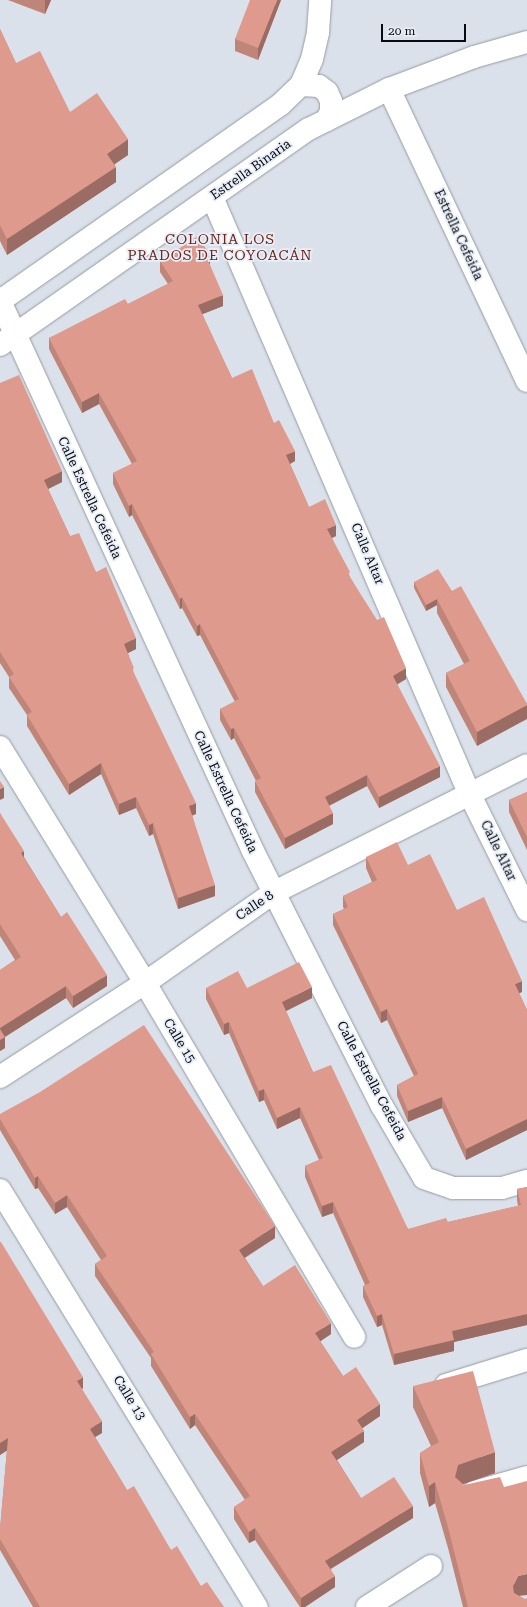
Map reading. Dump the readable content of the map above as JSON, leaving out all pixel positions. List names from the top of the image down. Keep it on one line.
{"streets":{"street":["Estrella Binaria","Estrella Cefeida","Calle Estrella Cefeida","Calle Altar","Calle 8","Calle 15","Calle 13"]},"crossings":[["Estrella Binaria","Estrella Cefeida"],["Estrella Binaria","Calle Estrella Cefeida"],["Estrella Binaria","Calle Altar"],["Calle Estrella Cefeida","Calle 8"],["Calle Altar","Calle 8"],["Calle 8","Calle 15"]],"districts":["COLONIA LOS PRADOS DE COYOACÁN"],"scale_bar":"20 m"}
